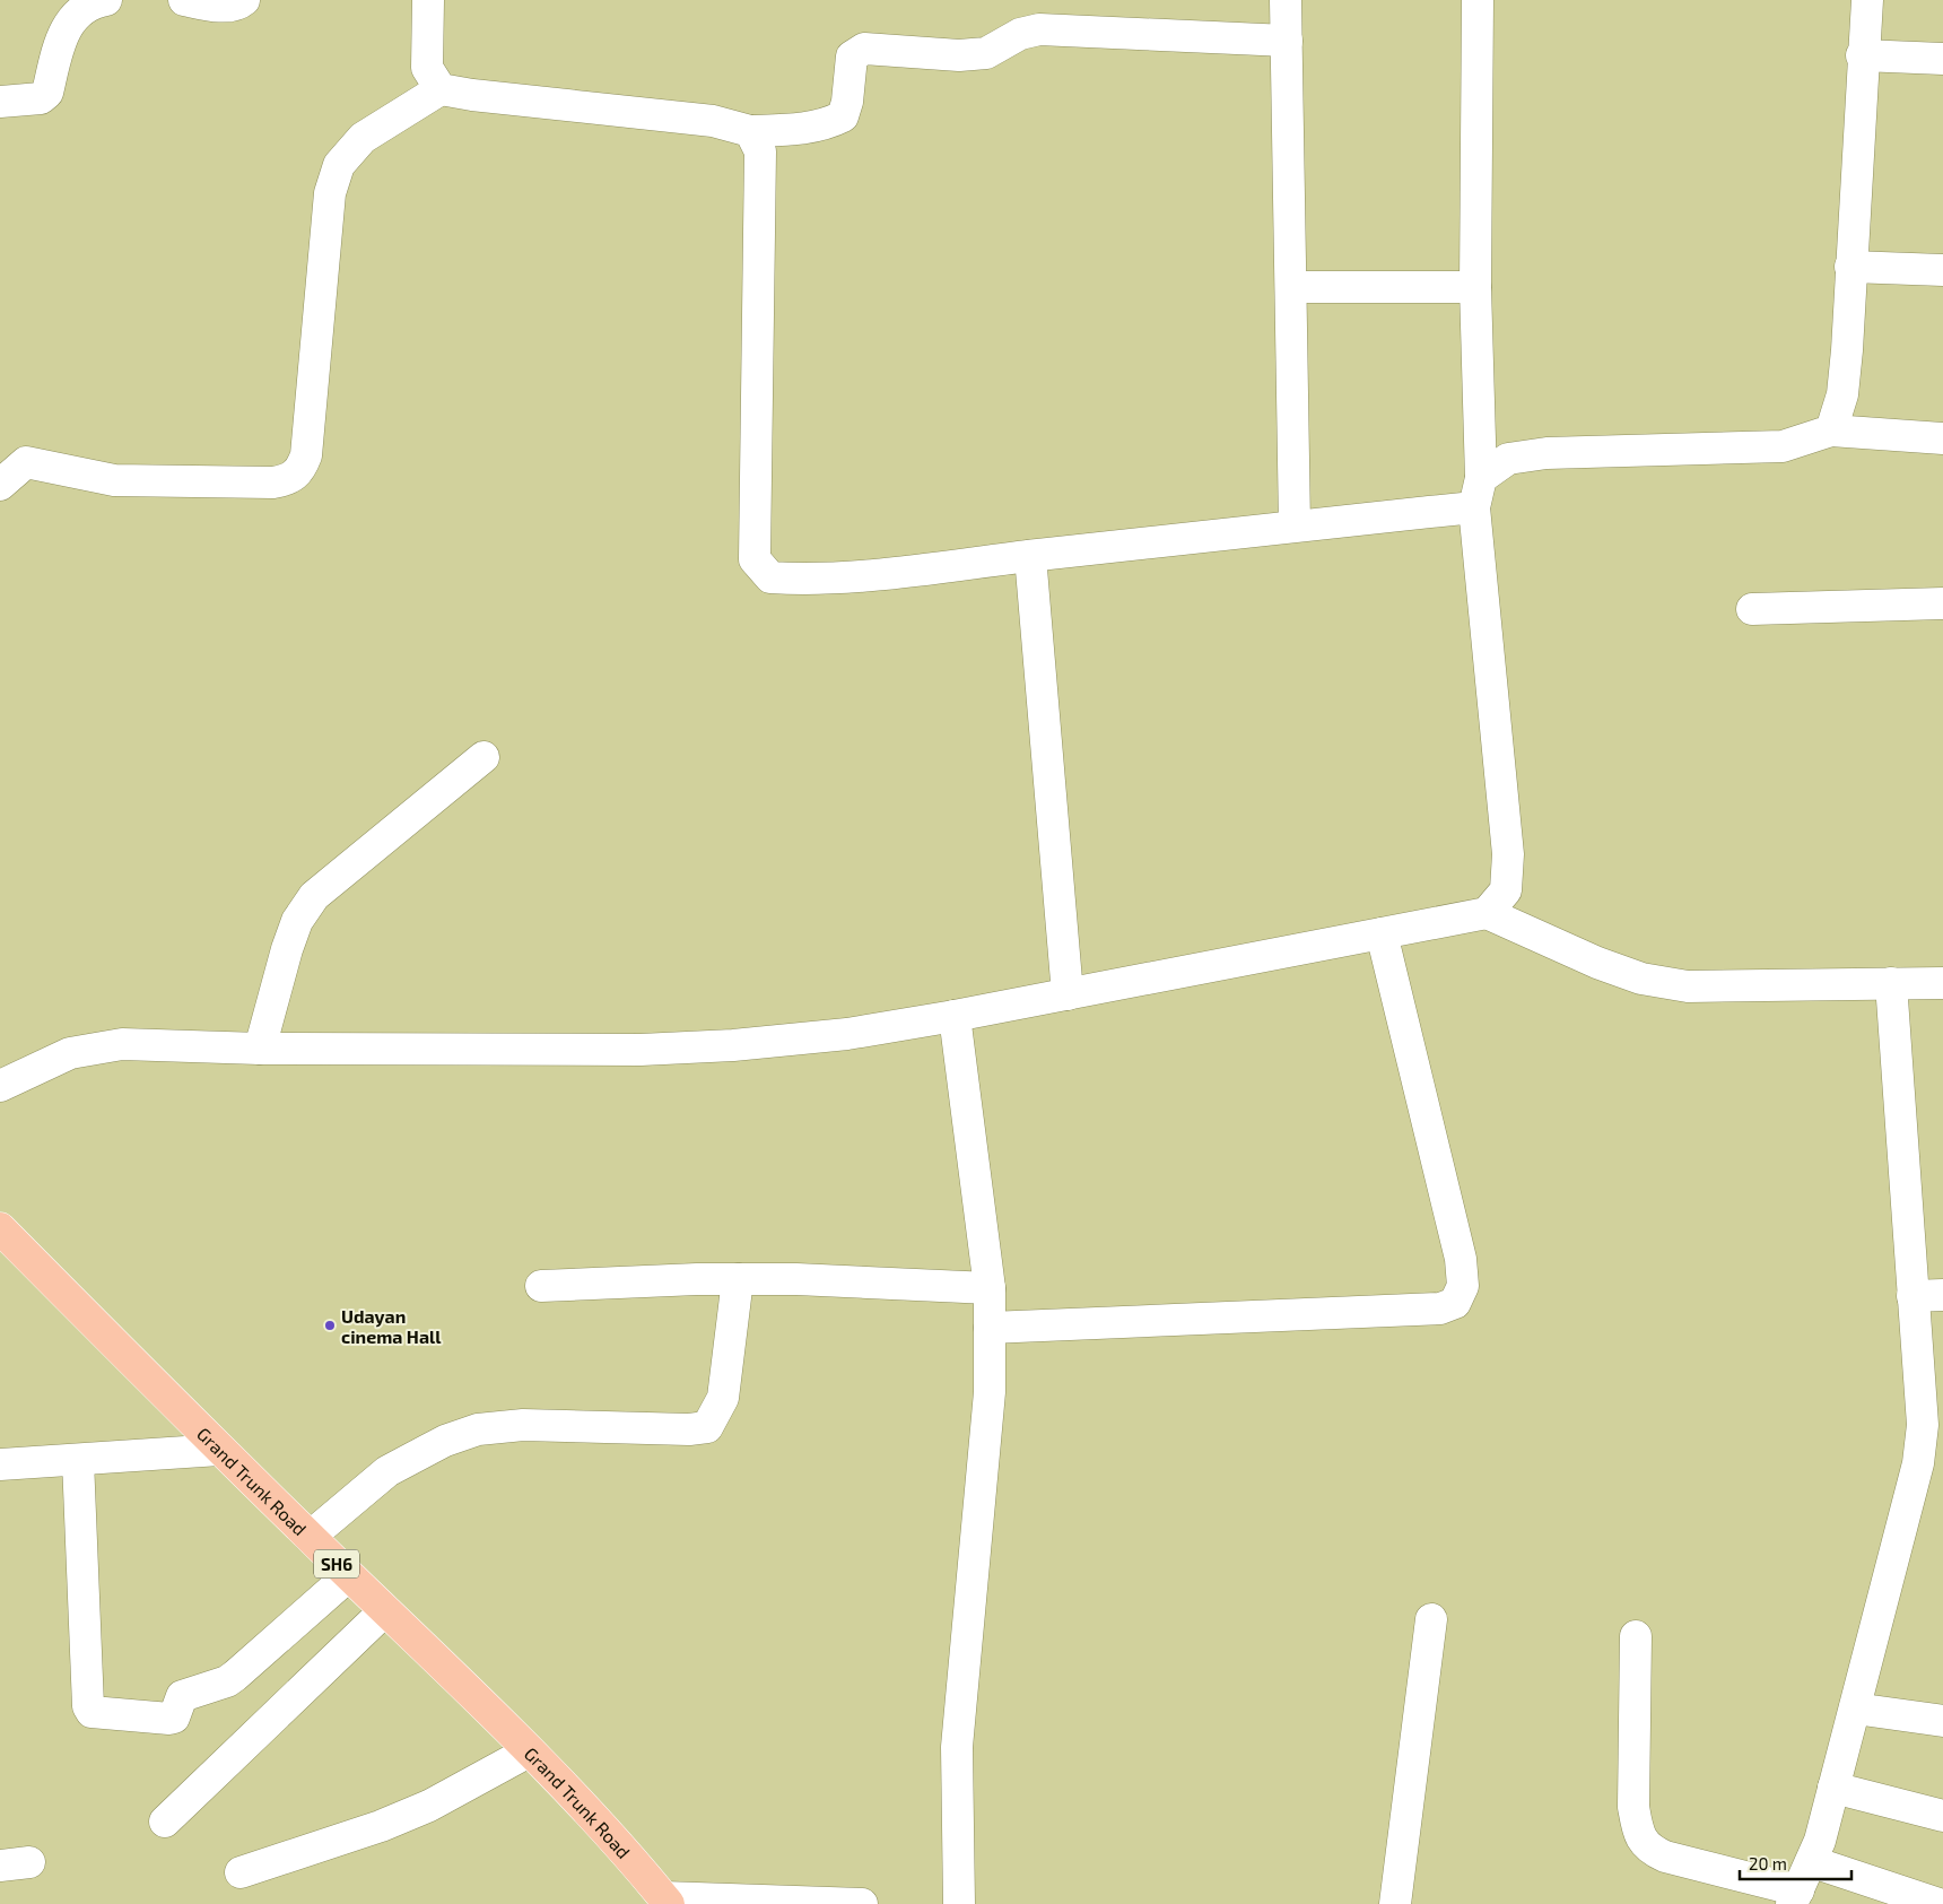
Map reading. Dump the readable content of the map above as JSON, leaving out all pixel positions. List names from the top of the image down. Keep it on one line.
{"streets":{"main road":["Grand Trunk Road","SH6"]},"places":["Udayan cinema Hall"],"scale_bar":"20 m"}
